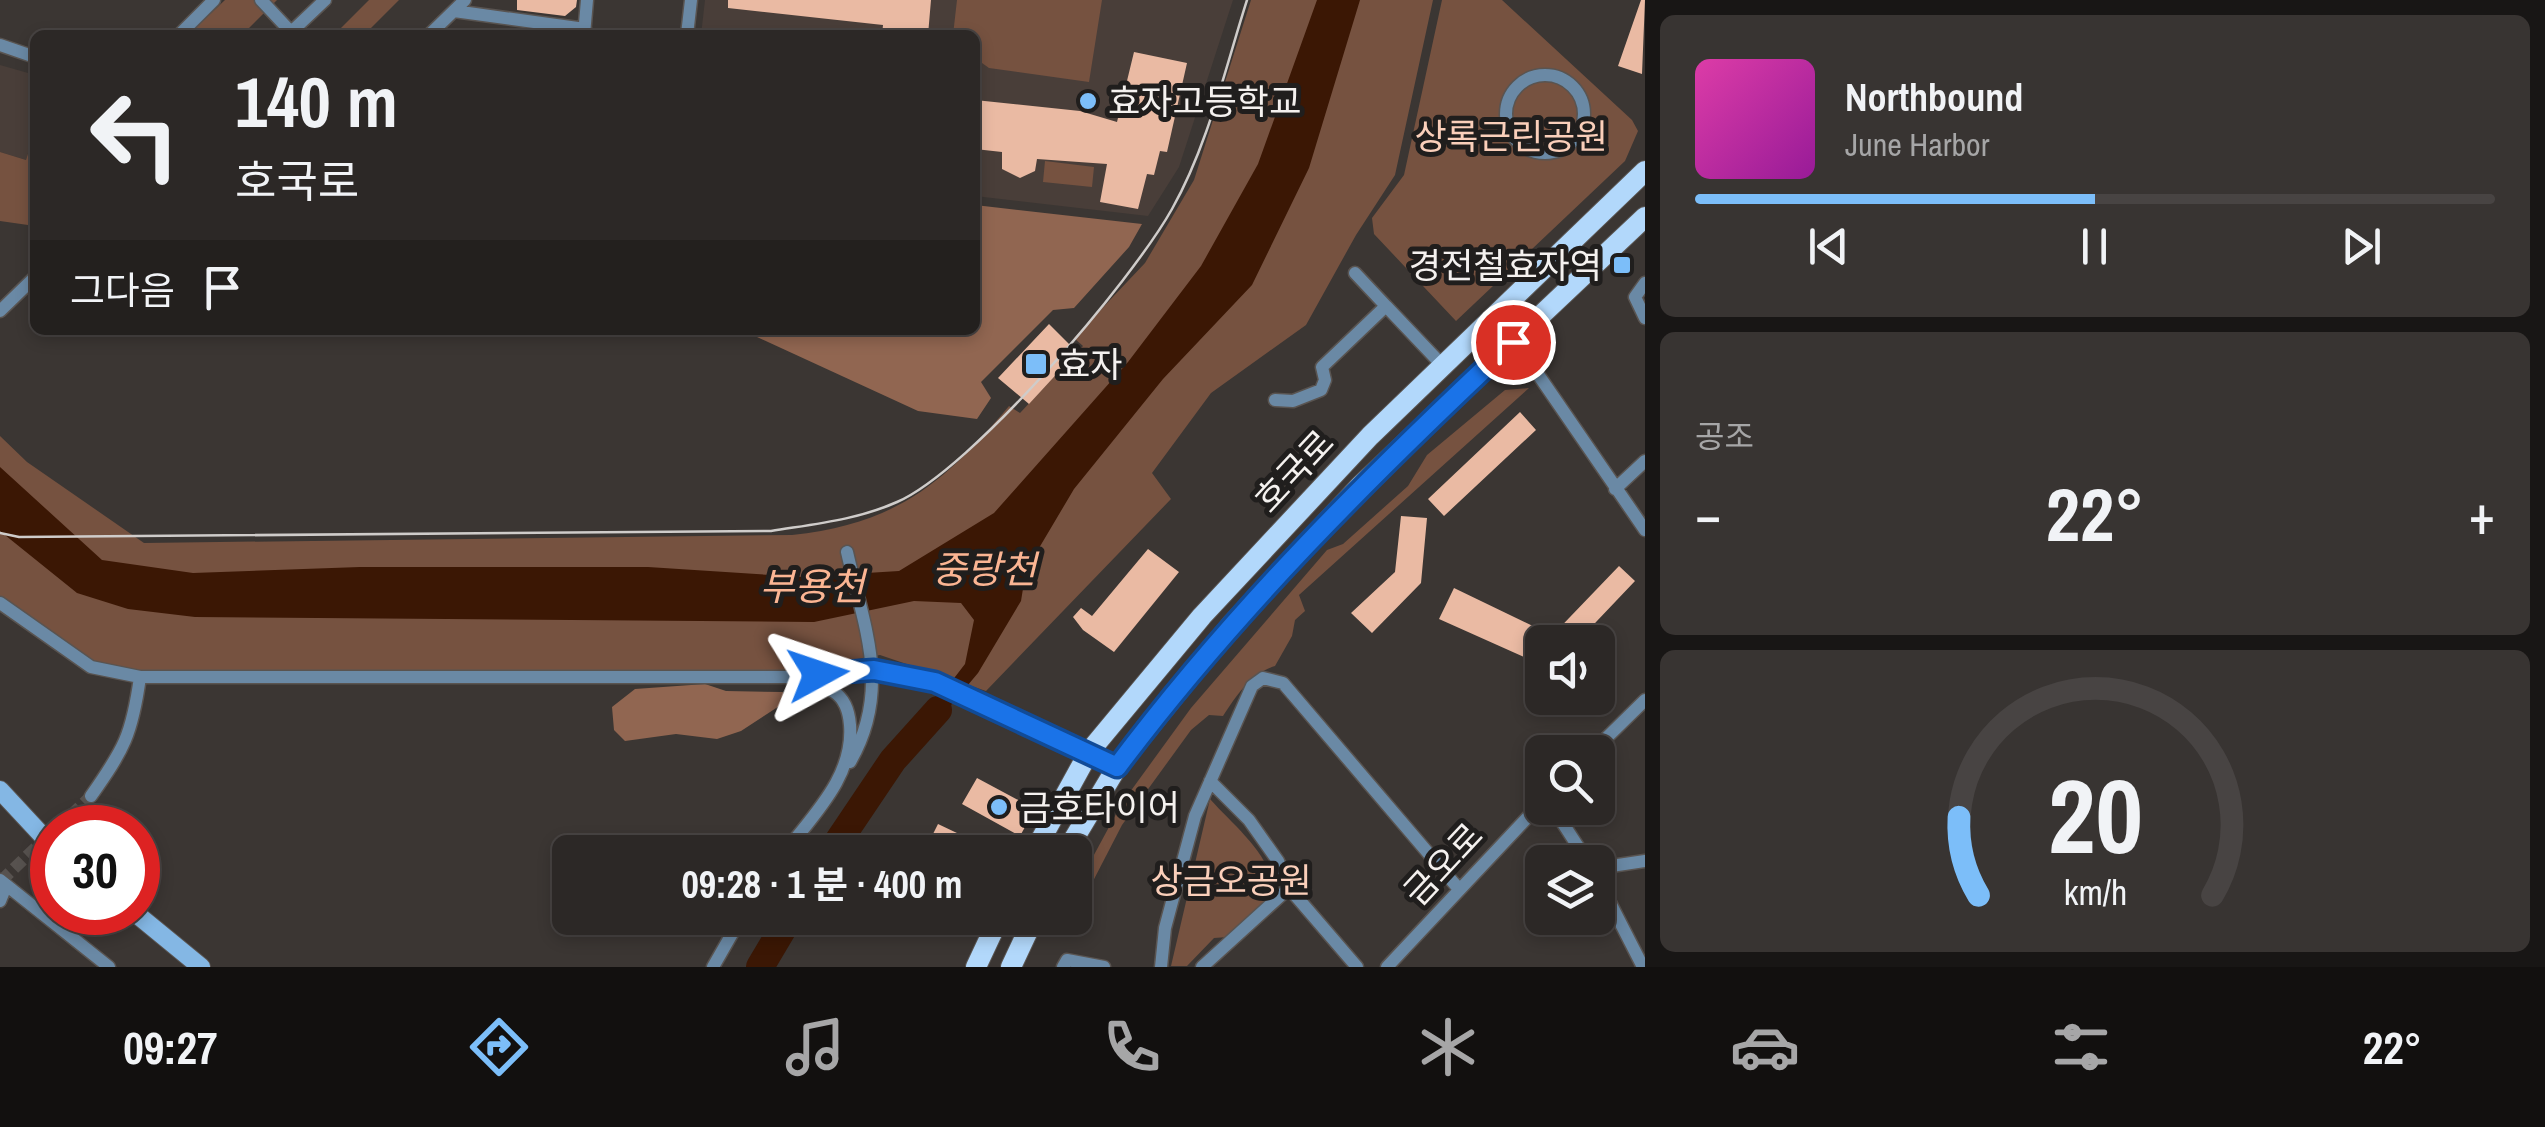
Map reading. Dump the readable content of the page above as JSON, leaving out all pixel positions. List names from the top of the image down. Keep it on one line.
{"streets":{"main road":["호국로"],"street":["금오로"]},"water":["중랑천","부용천"],"parks":["상록근린공원","상금오공원"],"places":{"other":["효자고등학교","금호타이어"],"transit":["경전철효자역","효자"]},"page":{"turn":["140 m","호국로"],"song":["Northbound","June Harbor"],"then":"그다음","tile":"공조","heat":["−","22°","+"],"limit":"30","trip":"09:28 · 1 분 · 400 m","tabs":["09:27","22°"],"gauge":["20","km/h"]}}
